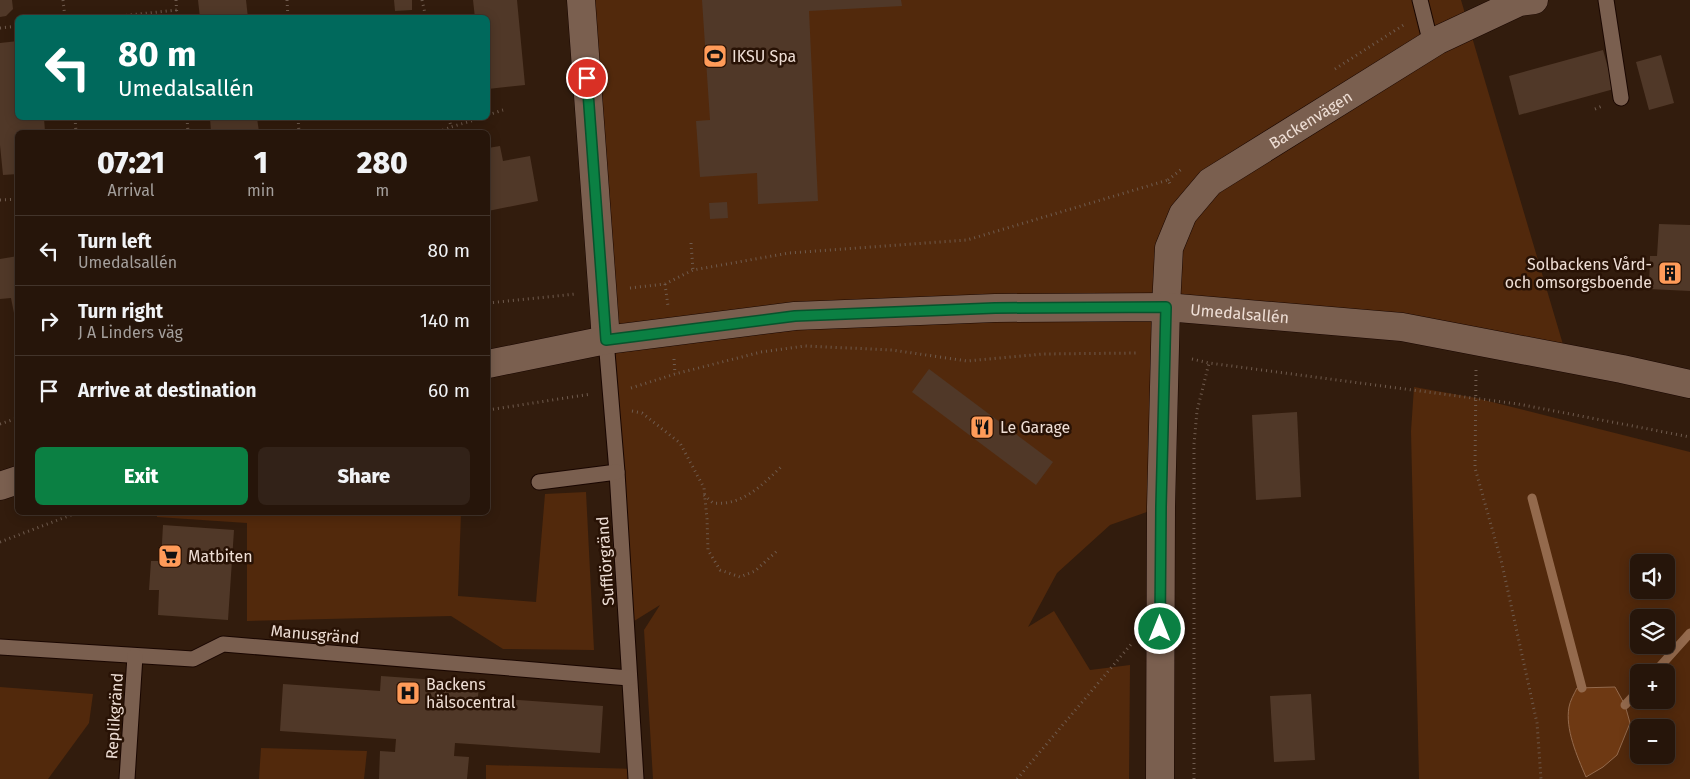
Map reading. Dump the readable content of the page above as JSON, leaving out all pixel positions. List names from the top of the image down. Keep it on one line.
{"streets":{"street":["Backenvägen","Umedalsallén"],"lane":["Sufflörgränd","Manusgränd","Replikgränd"]},"crossings":[["Backenvägen","Umedalsallén"],["Umedalsallén","Sufflörgränd"],["Sufflörgränd","Manusgränd"],["Manusgränd","Replikgränd"]],"places":{"sports":["IKSU Spa"],"building":["Solbackens Vård- och omsorgsboende"],"restaurant":["Le Garage"],"supermarket":["Matbiten"],"hospital":["Backens hälsocentral"]},"page":{"turn":["80 m","Umedalsallén"],"eta":["07:21","Arrival","1","min","280","m"],"list":[{"name":"Turn left","note":"Umedalsallén","value":"80 m"},{"name":"Turn right","note":"J A Linders väg","value":"140 m"},{"name":"Arrive at destination","value":"60 m"}],"buttons":["Exit","Share"],"map_buttons":["+","−"]}}
